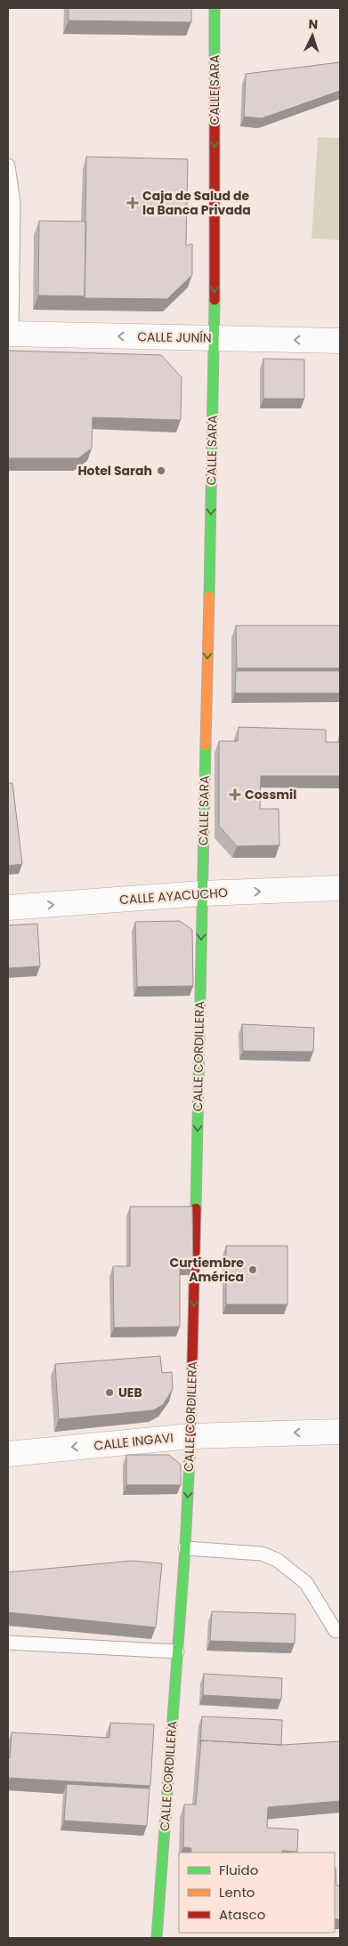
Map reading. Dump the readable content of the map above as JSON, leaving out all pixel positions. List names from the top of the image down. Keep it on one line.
{"streets":{"street":["CALLE SARA","CALLE JUNÍN","CALLE AYACUCHO","CALLE CORDILLERA","CALLE INGAVI"]},"crossings":[["CALLE SARA","CALLE JUNÍN"],["CALLE SARA","CALLE AYACUCHO"],["CALLE SARA","CALLE CORDILLERA"],["CALLE AYACUCHO","CALLE CORDILLERA"],["CALLE CORDILLERA","CALLE INGAVI"]],"one_way":["CALLE SARA","CALLE JUNÍN","CALLE AYACUCHO","CALLE CORDILLERA","CALLE INGAVI"],"places":{"health":["Caja de Salud de la Banca Privada","Cossmil"],"other":["Hotel Sarah","Curtiembre América","UEB"]},"legend":["Fluido","Lento","Atasco"],"north":"top"}
